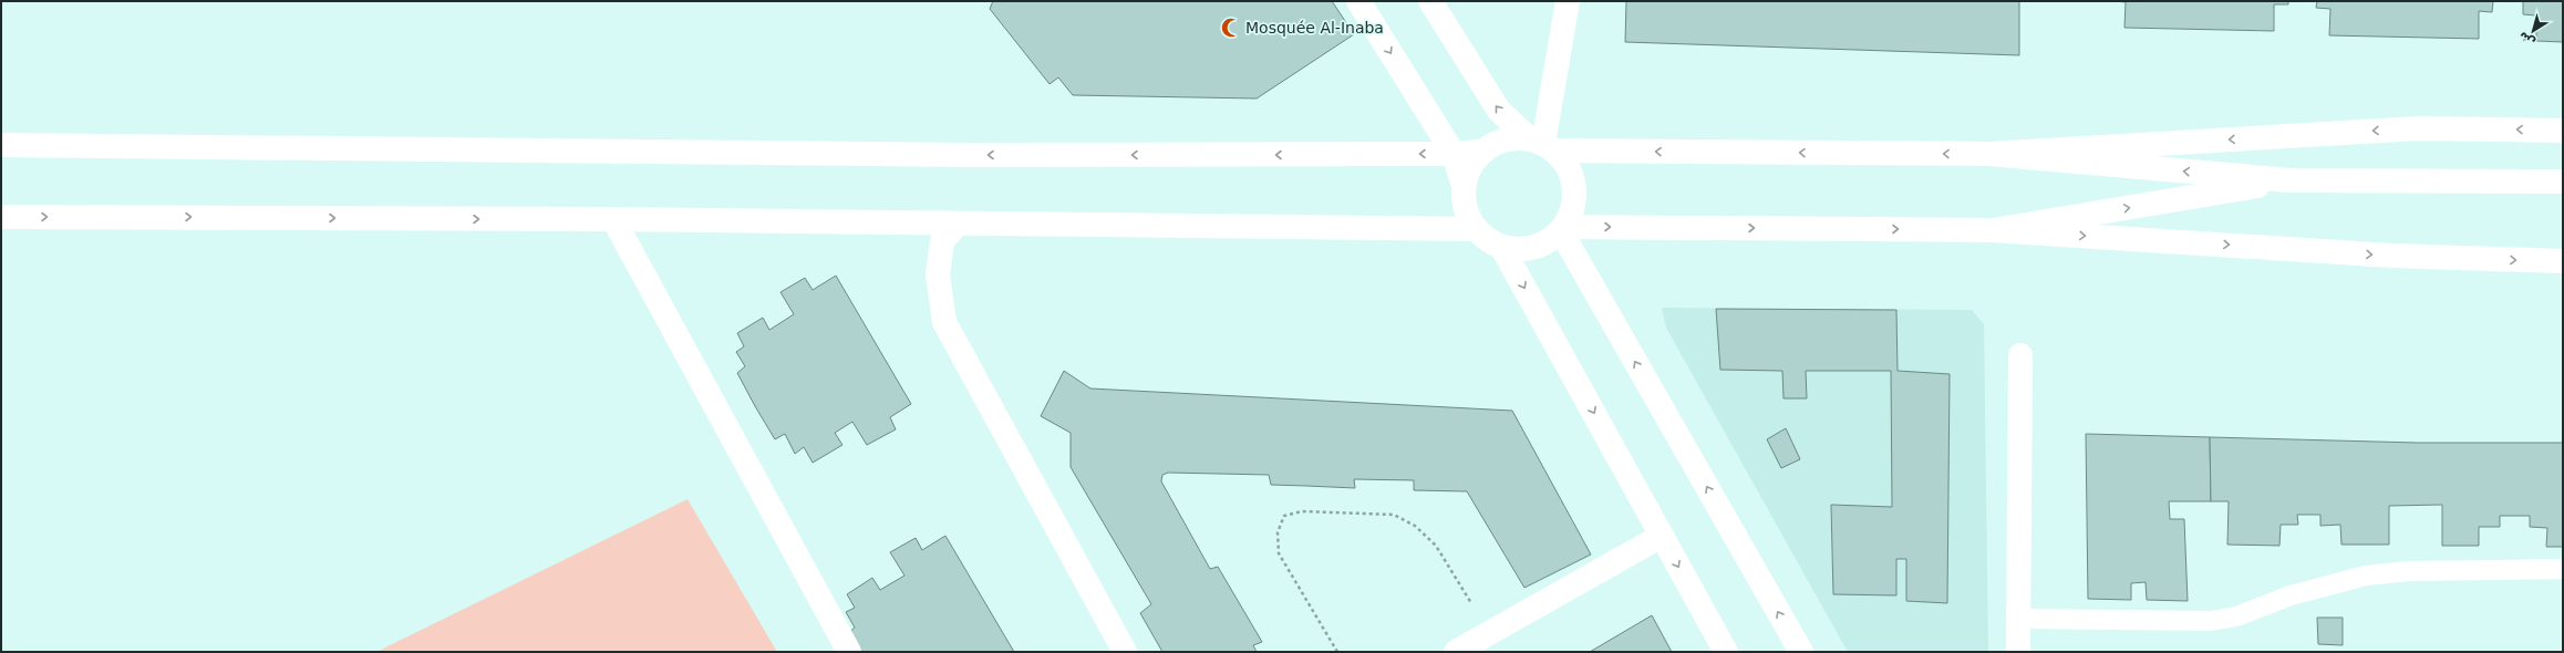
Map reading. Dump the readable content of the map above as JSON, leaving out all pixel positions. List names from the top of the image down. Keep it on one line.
{"places":{"mosque":["Mosquée Al-Inaba"]},"north":"bottom left"}
